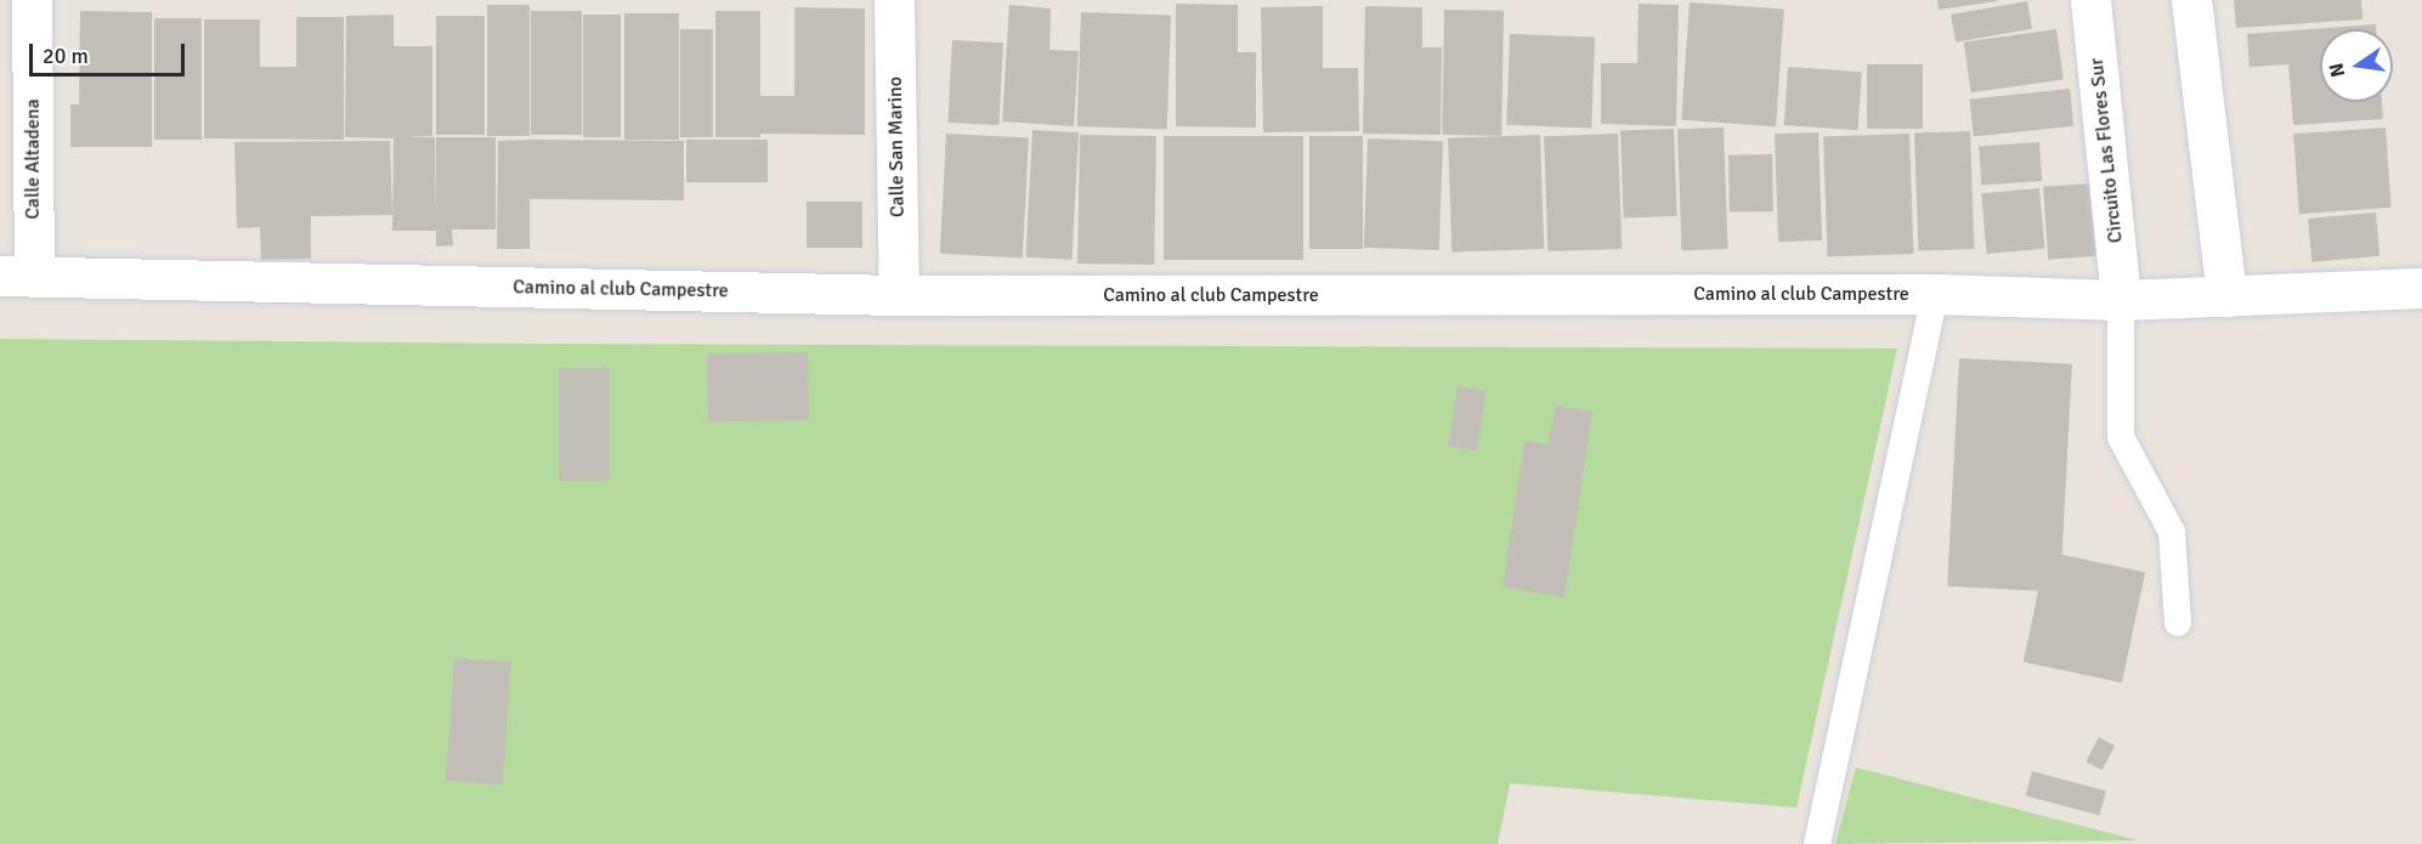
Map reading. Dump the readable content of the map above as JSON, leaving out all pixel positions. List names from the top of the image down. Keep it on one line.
{"streets":{"main road":["Calle San Marino","Circuito Las Flores Sur","Calle Altadena","Camino al club Campestre"]},"crossings":[["Calle San Marino","Camino al club Campestre"],["Circuito Las Flores Sur","Camino al club Campestre"],["Calle Altadena","Camino al club Campestre"]],"scale_bar":"20 m","north":"left"}
